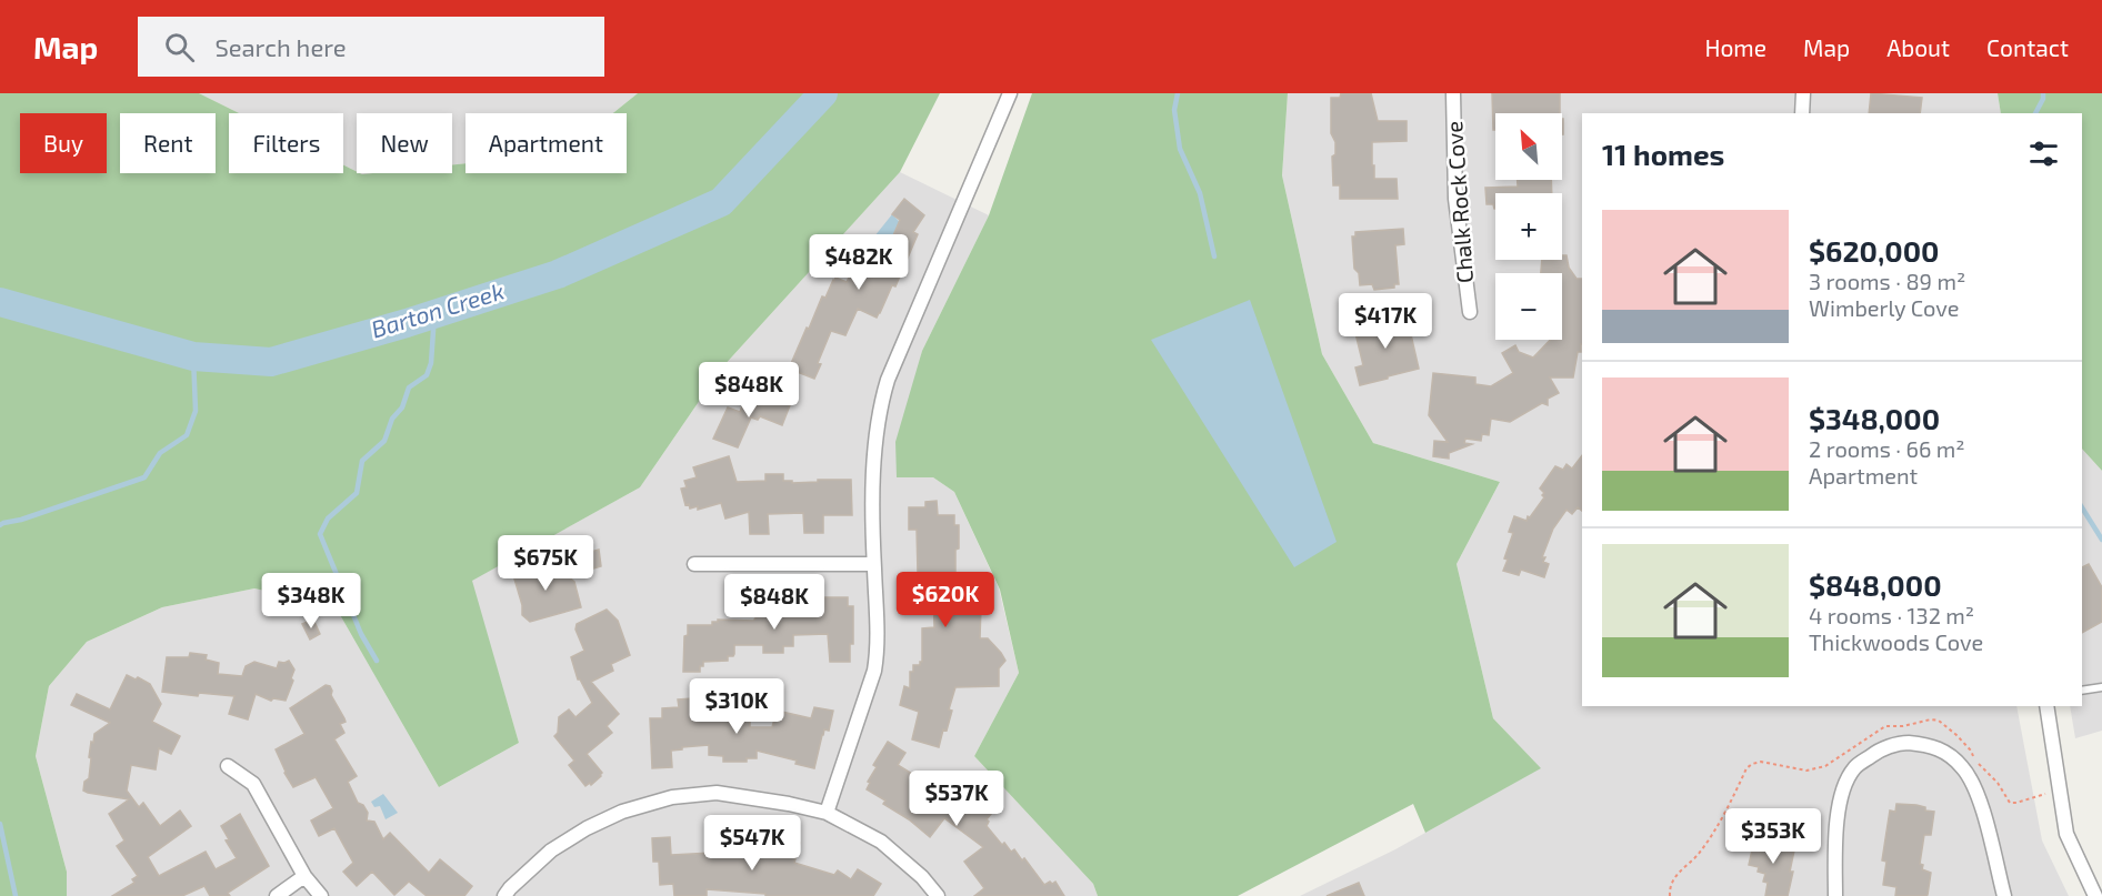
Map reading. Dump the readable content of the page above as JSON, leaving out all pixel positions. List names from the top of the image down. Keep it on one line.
{"streets":{"street":["Chalk Rock Cove"]},"water":["Barton Creek"],"north":"top left","page":{"header":"Map","search":"Search here","nav":["Home","Map","About","Contact"],"map_buttons":["+","−"],"chip":["Buy","Rent","Filters","New","Apartment"],"heading":"11 homes","list":[{"name":"$620,000","note":"3 rooms · 89 m² · Wimberly Cove"},{"name":"$348,000","note":"2 rooms · 66 m² · Apartment"},{"name":"$848,000","note":"4 rooms · 132 m² · Thickwoods Cove"}],"price":["$482K","$417K","$848K","$675K","$620K","$348K","$848K","$310K","$537K","$353K","$547K"]}}
